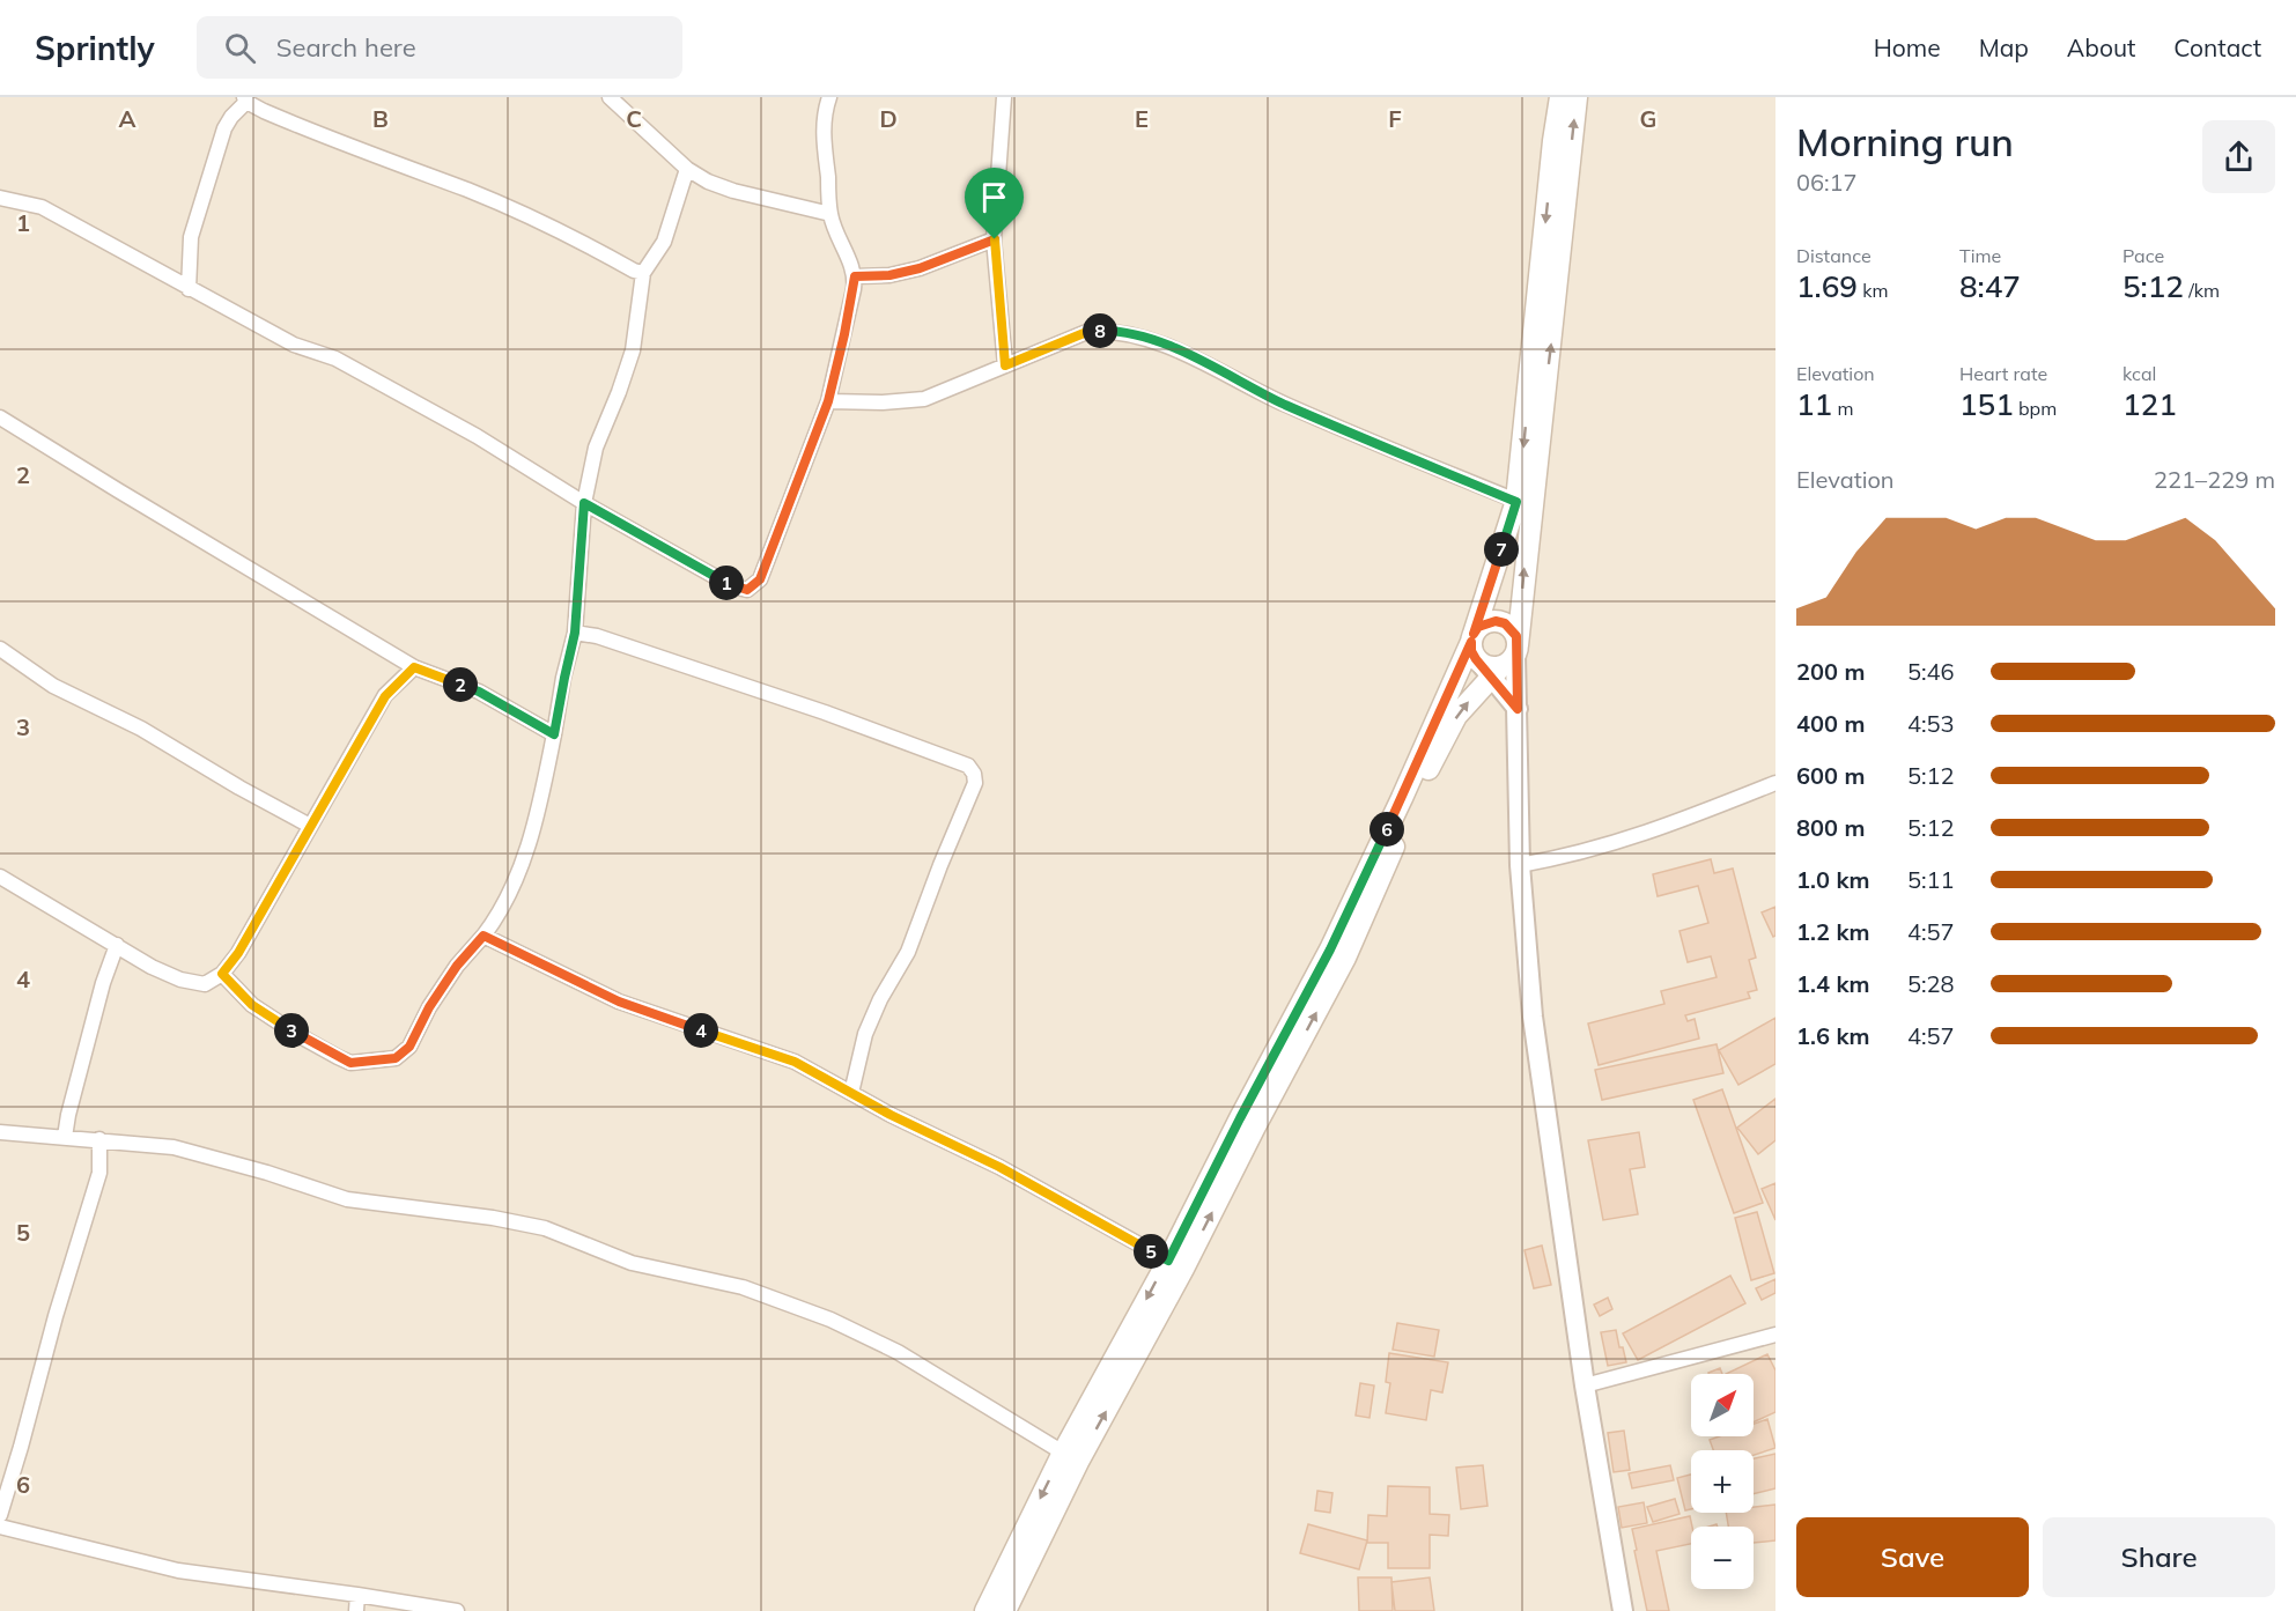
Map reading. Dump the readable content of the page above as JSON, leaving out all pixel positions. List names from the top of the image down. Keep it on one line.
{"north":"top right","page":{"header":"Sprintly","search":"Search here","nav":["Home","Map","About","Contact"],"heading":["Morning run","06:17"],"stats":[["Distance","1.69 km"],["Time","8:47"],["Pace","5:12 /km"],["Elevation","11 m"],["Heart rate","151 bpm"],["kcal","121"]],"pins":["8","7","1","2","6","3","4","5"],"chart":["Elevation","221–229 m"],"list":[{"name":"200 m","note":"5:46"},{"name":"400 m","note":"4:53"},{"name":"600 m","note":"5:12"},{"name":"800 m","note":"5:12"},{"name":"1.0 km","note":"5:11"},{"name":"1.2 km","note":"4:57"},{"name":"1.4 km","note":"5:28"},{"name":"1.6 km","note":"4:57"}],"map_buttons":["+","−"],"buttons":["Save","Share"]},"grid":{"columns":["A","B","C","D","E","F","G"],"rows":["1","2","3","4","5","6"]}}
